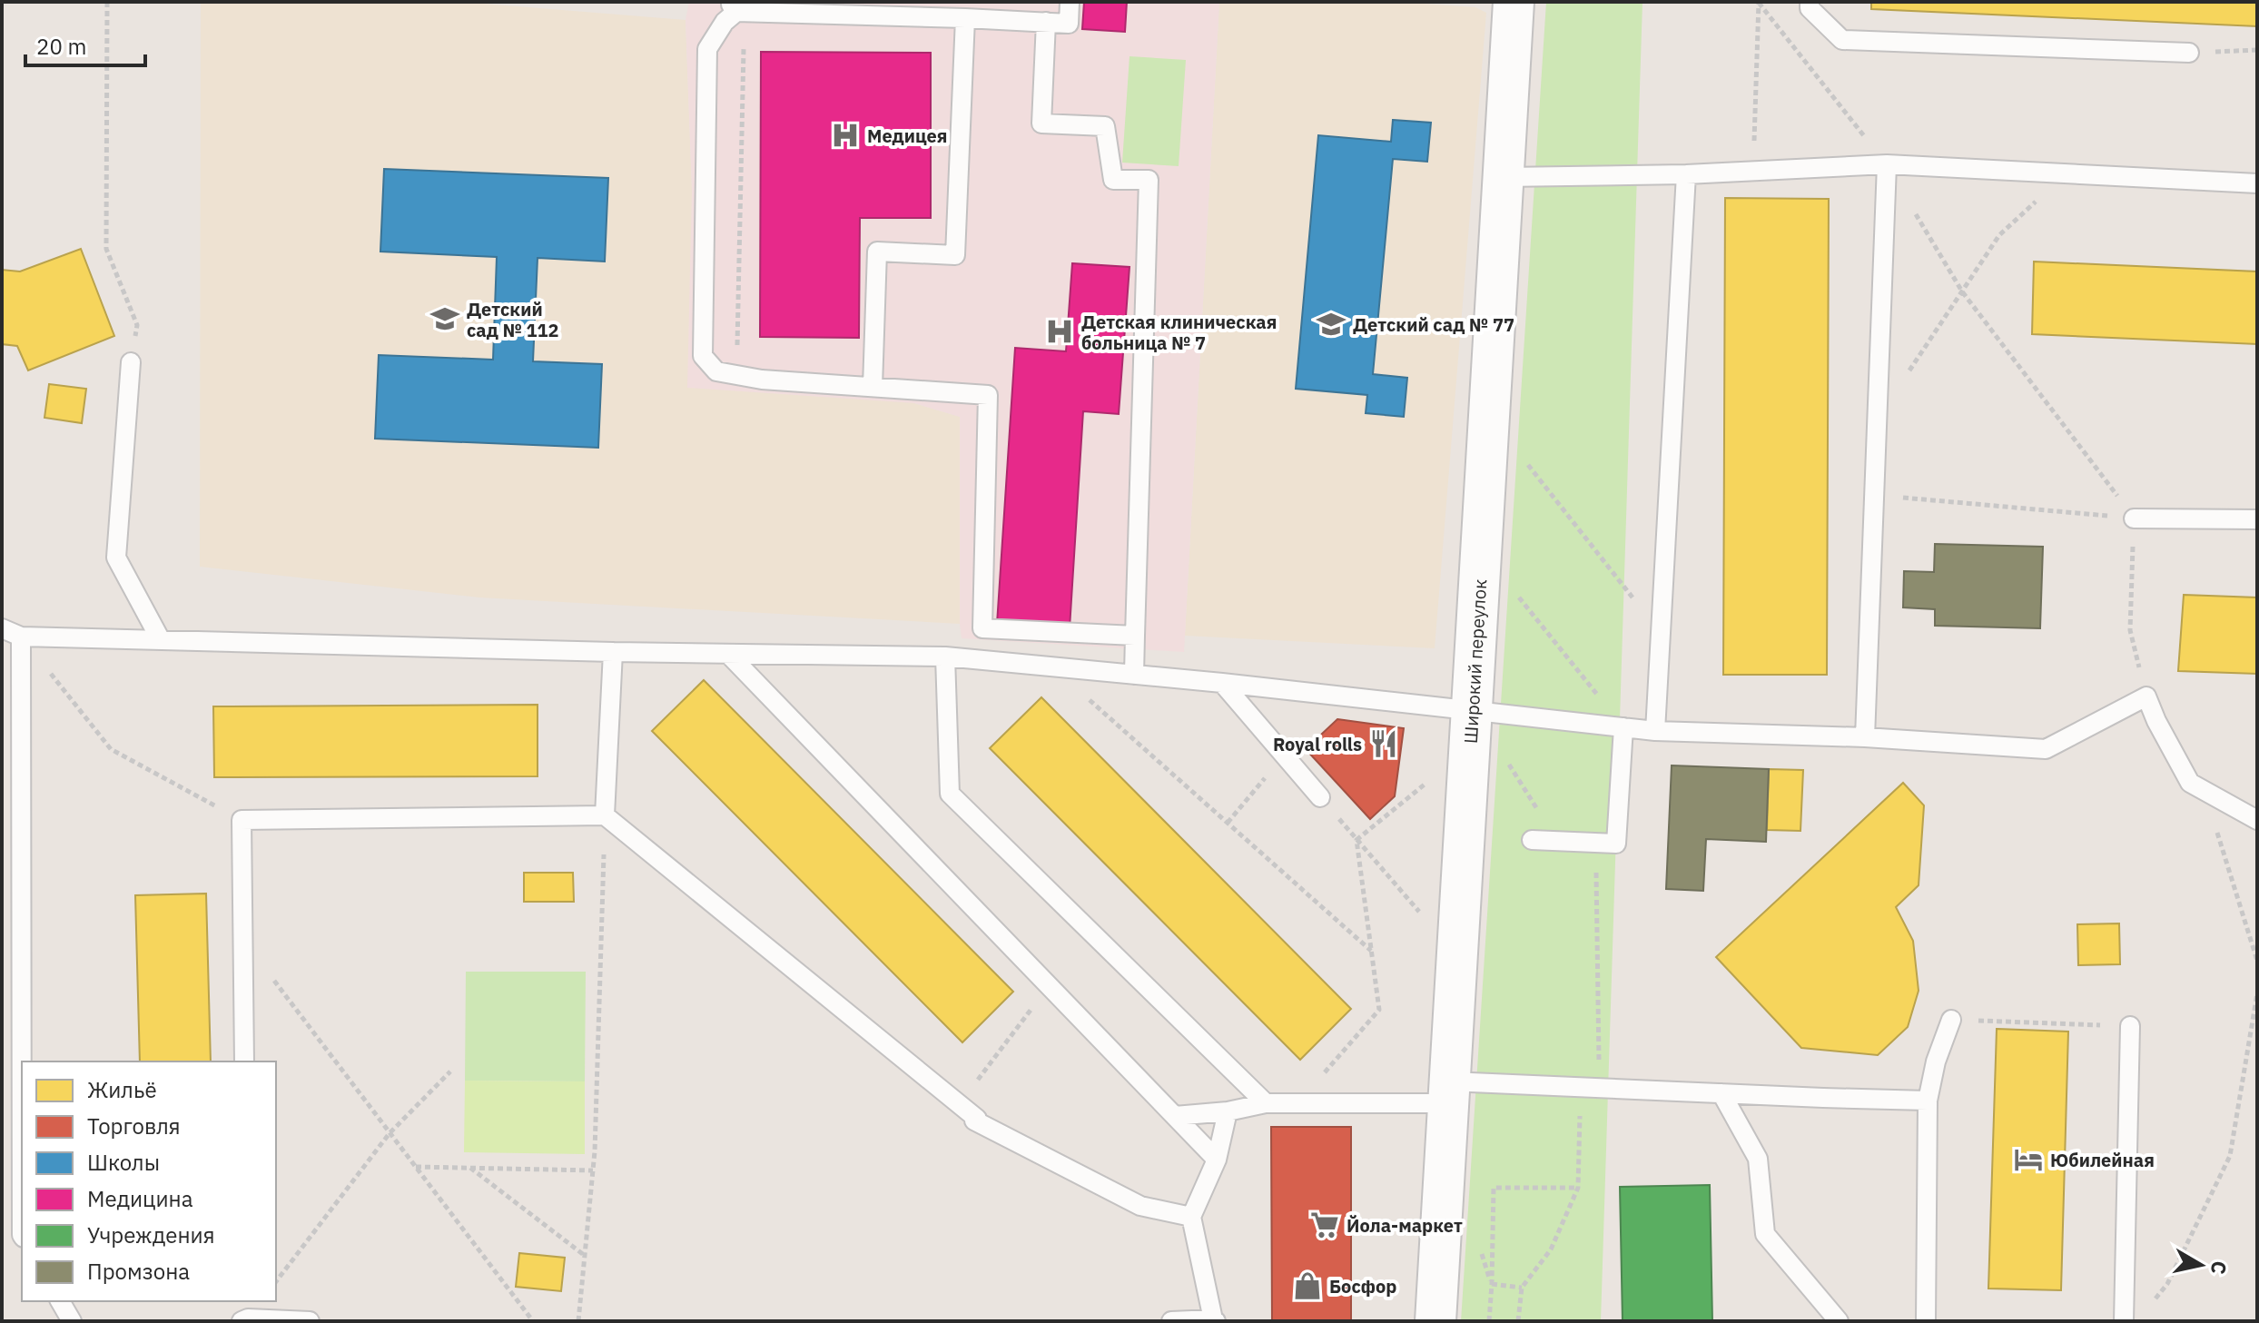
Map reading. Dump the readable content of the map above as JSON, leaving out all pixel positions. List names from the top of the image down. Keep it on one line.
{"streets":{"street":["Широкий переулок"]},"places":{"hospital":["Медицея","Детская клиническая больница № 7"],"school or university":["Детский сад № 112","Детский сад № 77"],"restaurant":["Royal rolls"],"hotel":["Юбилейная"],"supermarket":["Йола-маркет"],"shop":["Босфор"]},"legend":["Жильё","Торговля","Школы","Медицина","Учреждения","Промзона"],"scale_bar":"20 m","north":"right"}
